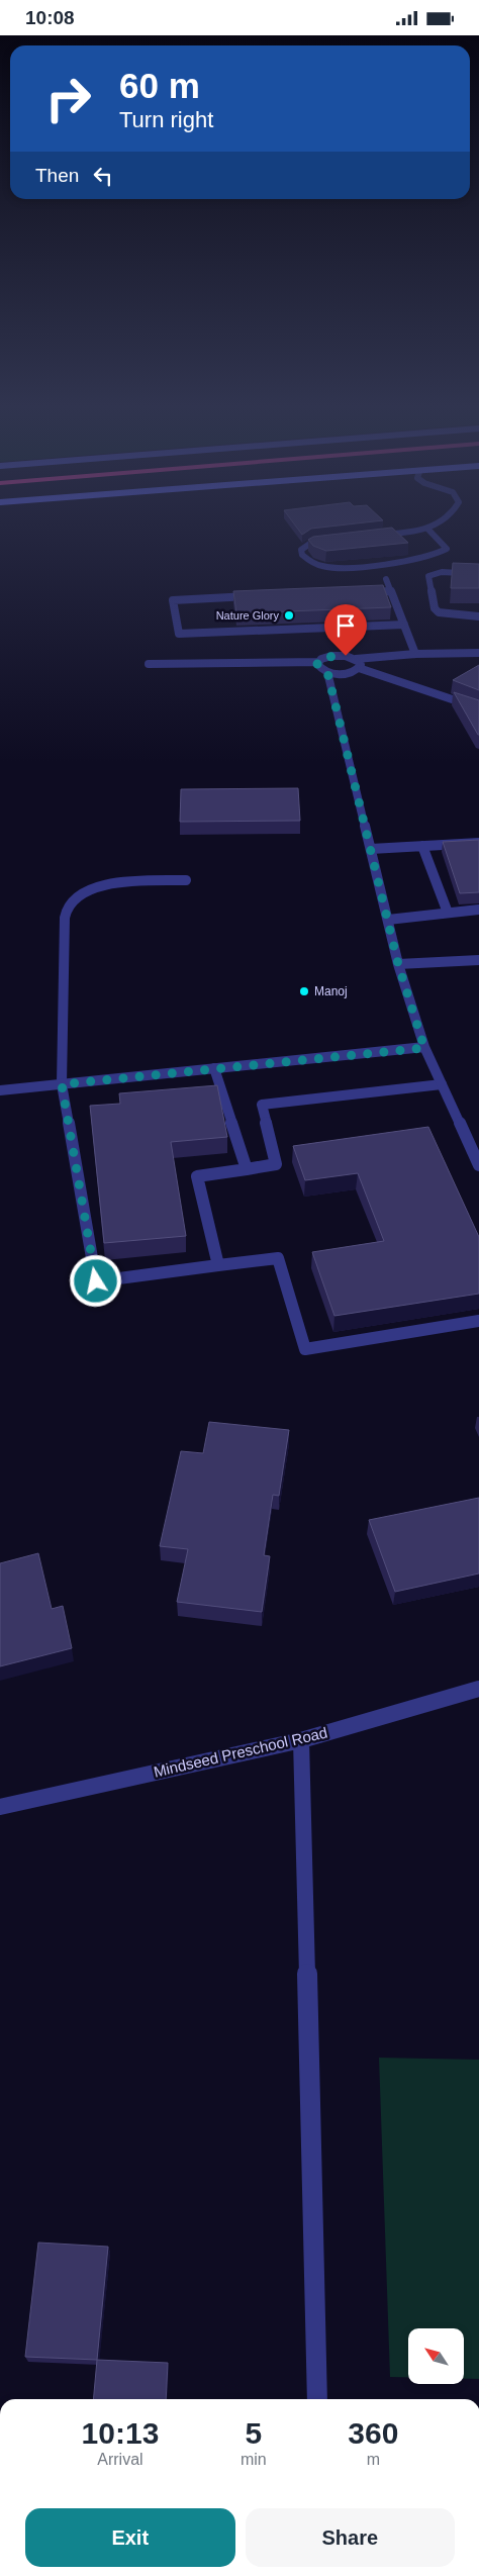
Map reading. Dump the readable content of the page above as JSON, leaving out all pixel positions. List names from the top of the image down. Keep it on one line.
{"streets":{"street":["Mindseed Preschool Road"]},"places":["Nature Glory","Manoj"],"north":"top left","page":{"status":"10:08","turn":["60 m","Turn right"],"then":"Then","eta":["10:13","Arrival","5","min","360","m"],"buttons":["Exit","Share"]}}
